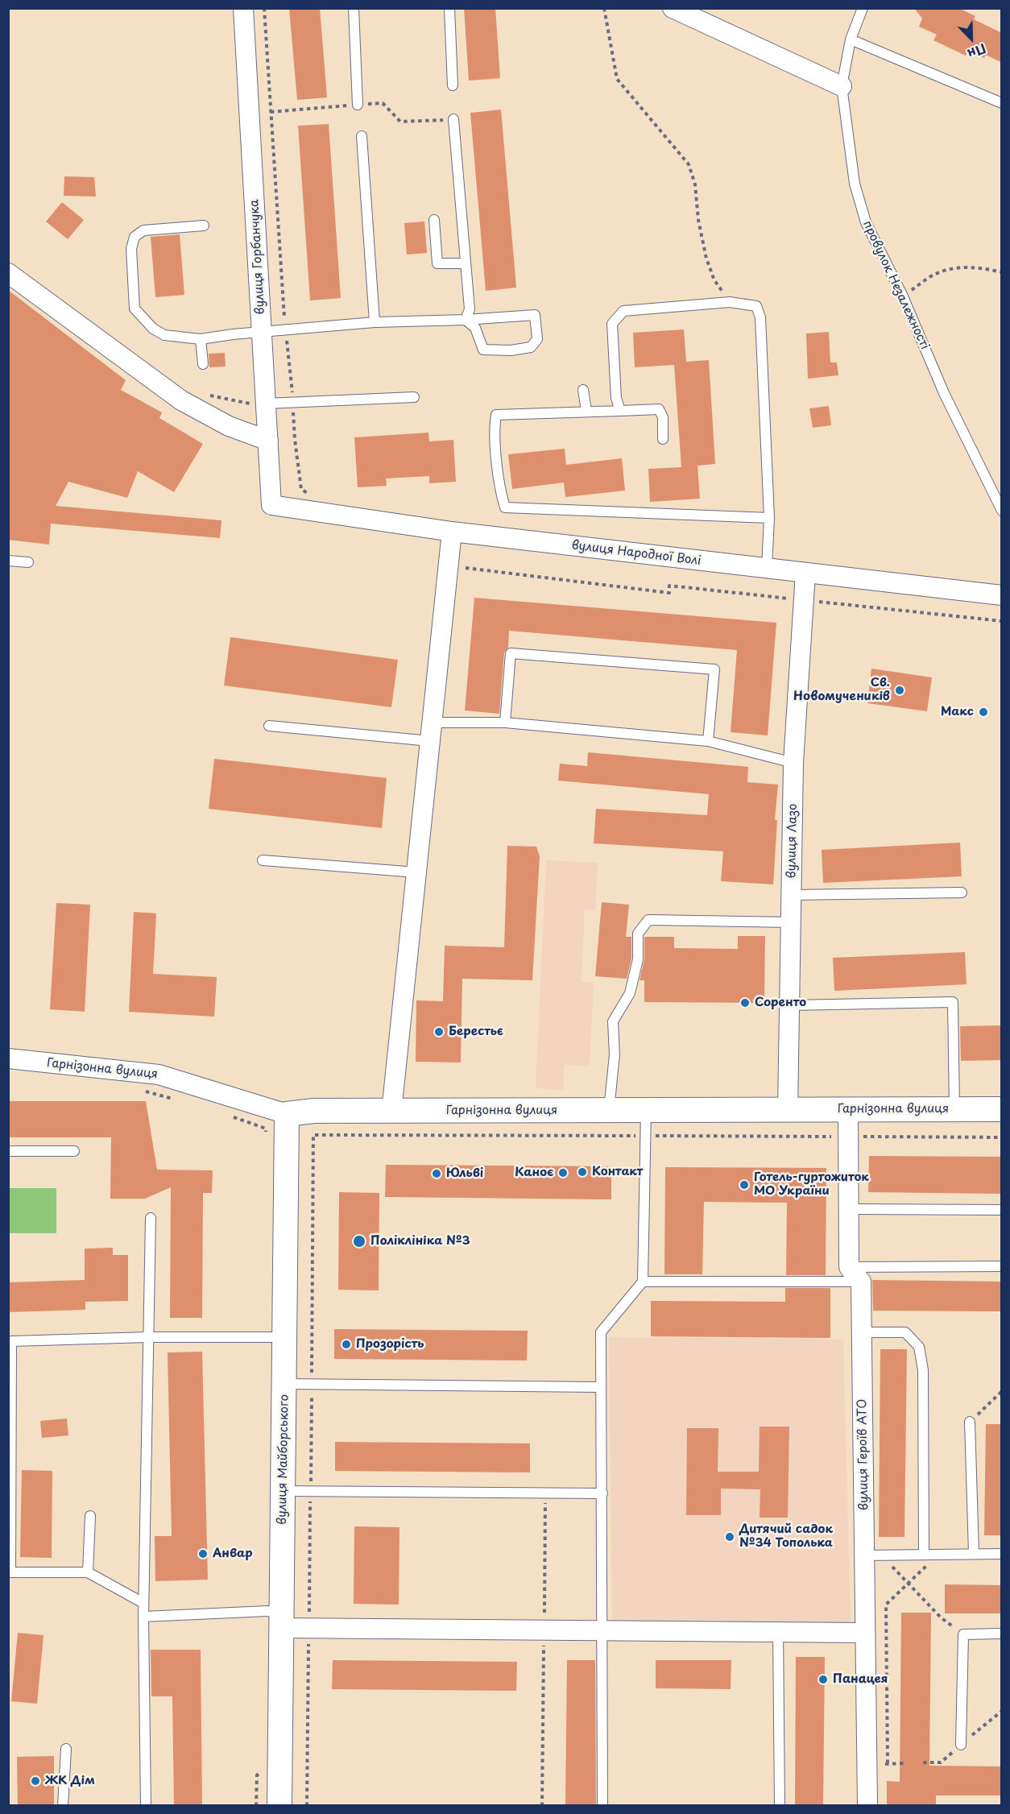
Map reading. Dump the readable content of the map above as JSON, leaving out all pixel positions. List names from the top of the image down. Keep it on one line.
{"streets":{"street":["вулиця Горбанчука","вулиця Народної Волі","вулиця Лазо","Гарнізонна вулиця","вулиця Героїв АТО","вулиця Майборського"],"lane":["провулок Незалежності"]},"crossings":[["вулиця Горбанчука","вулиця Народної Волі"],["вулиця Народної Волі","вулиця Лазо"],["вулиця Лазо","Гарнізонна вулиця"],["Гарнізонна вулиця","вулиця Героїв АТО"],["Гарнізонна вулиця","вулиця Майборського"]],"places":["Св. Новомучеників","Макс","Соренто","Берестьє","Контакт","Каноє","Юльві","Готель-гуртожиток МО України","Поліклініка №3","Прозорість","Дитячий садок №34 Тополька","Анвар","Панацея","ЖК Дім"],"north":"bottom right"}
